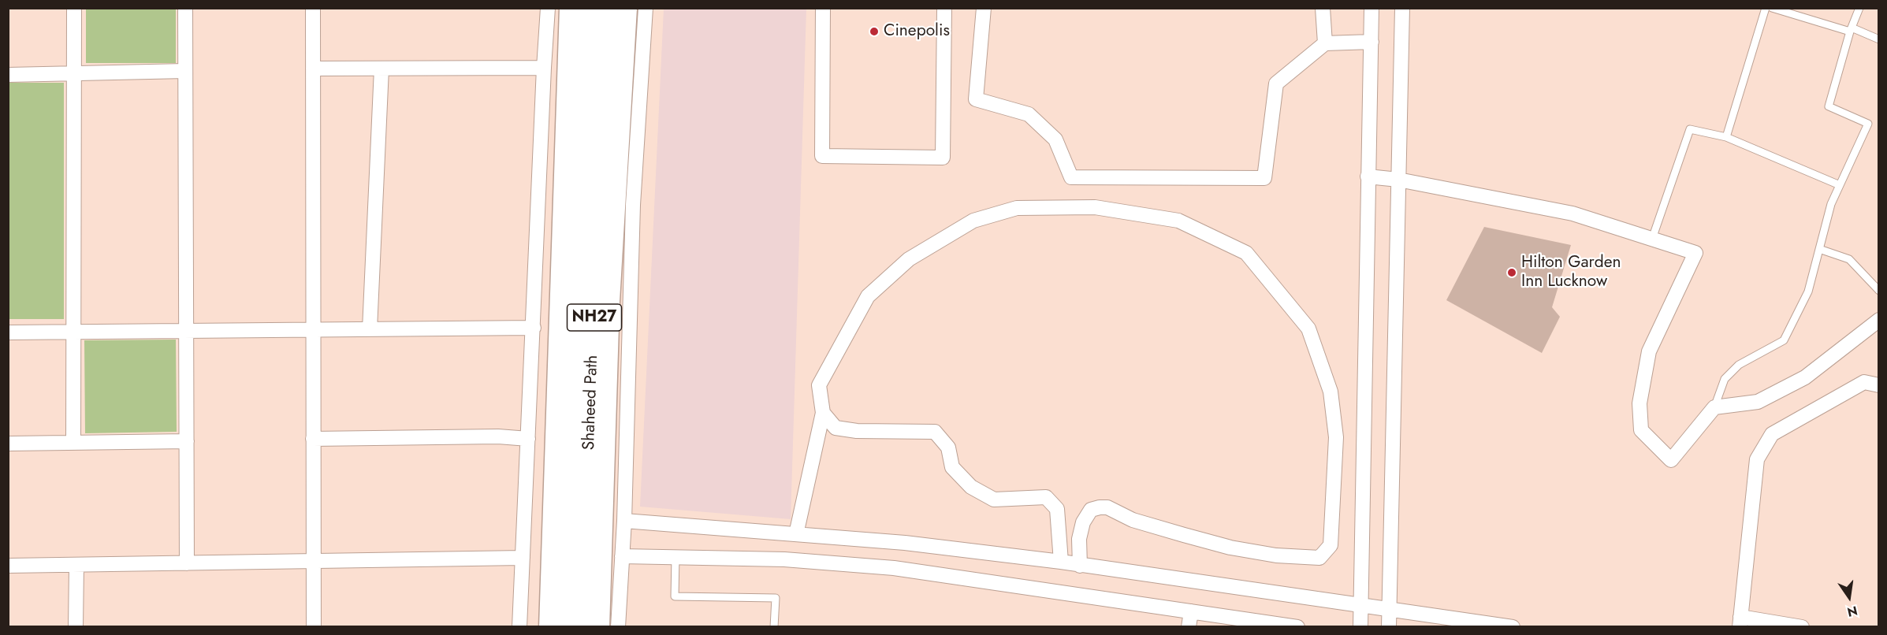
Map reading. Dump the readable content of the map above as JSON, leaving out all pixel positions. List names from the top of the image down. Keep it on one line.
{"streets":{"highway":["NH27","Shaheed Path"]},"places":["Cinepolis","Hilton Garden Inn Lucknow"],"north":"bottom"}
